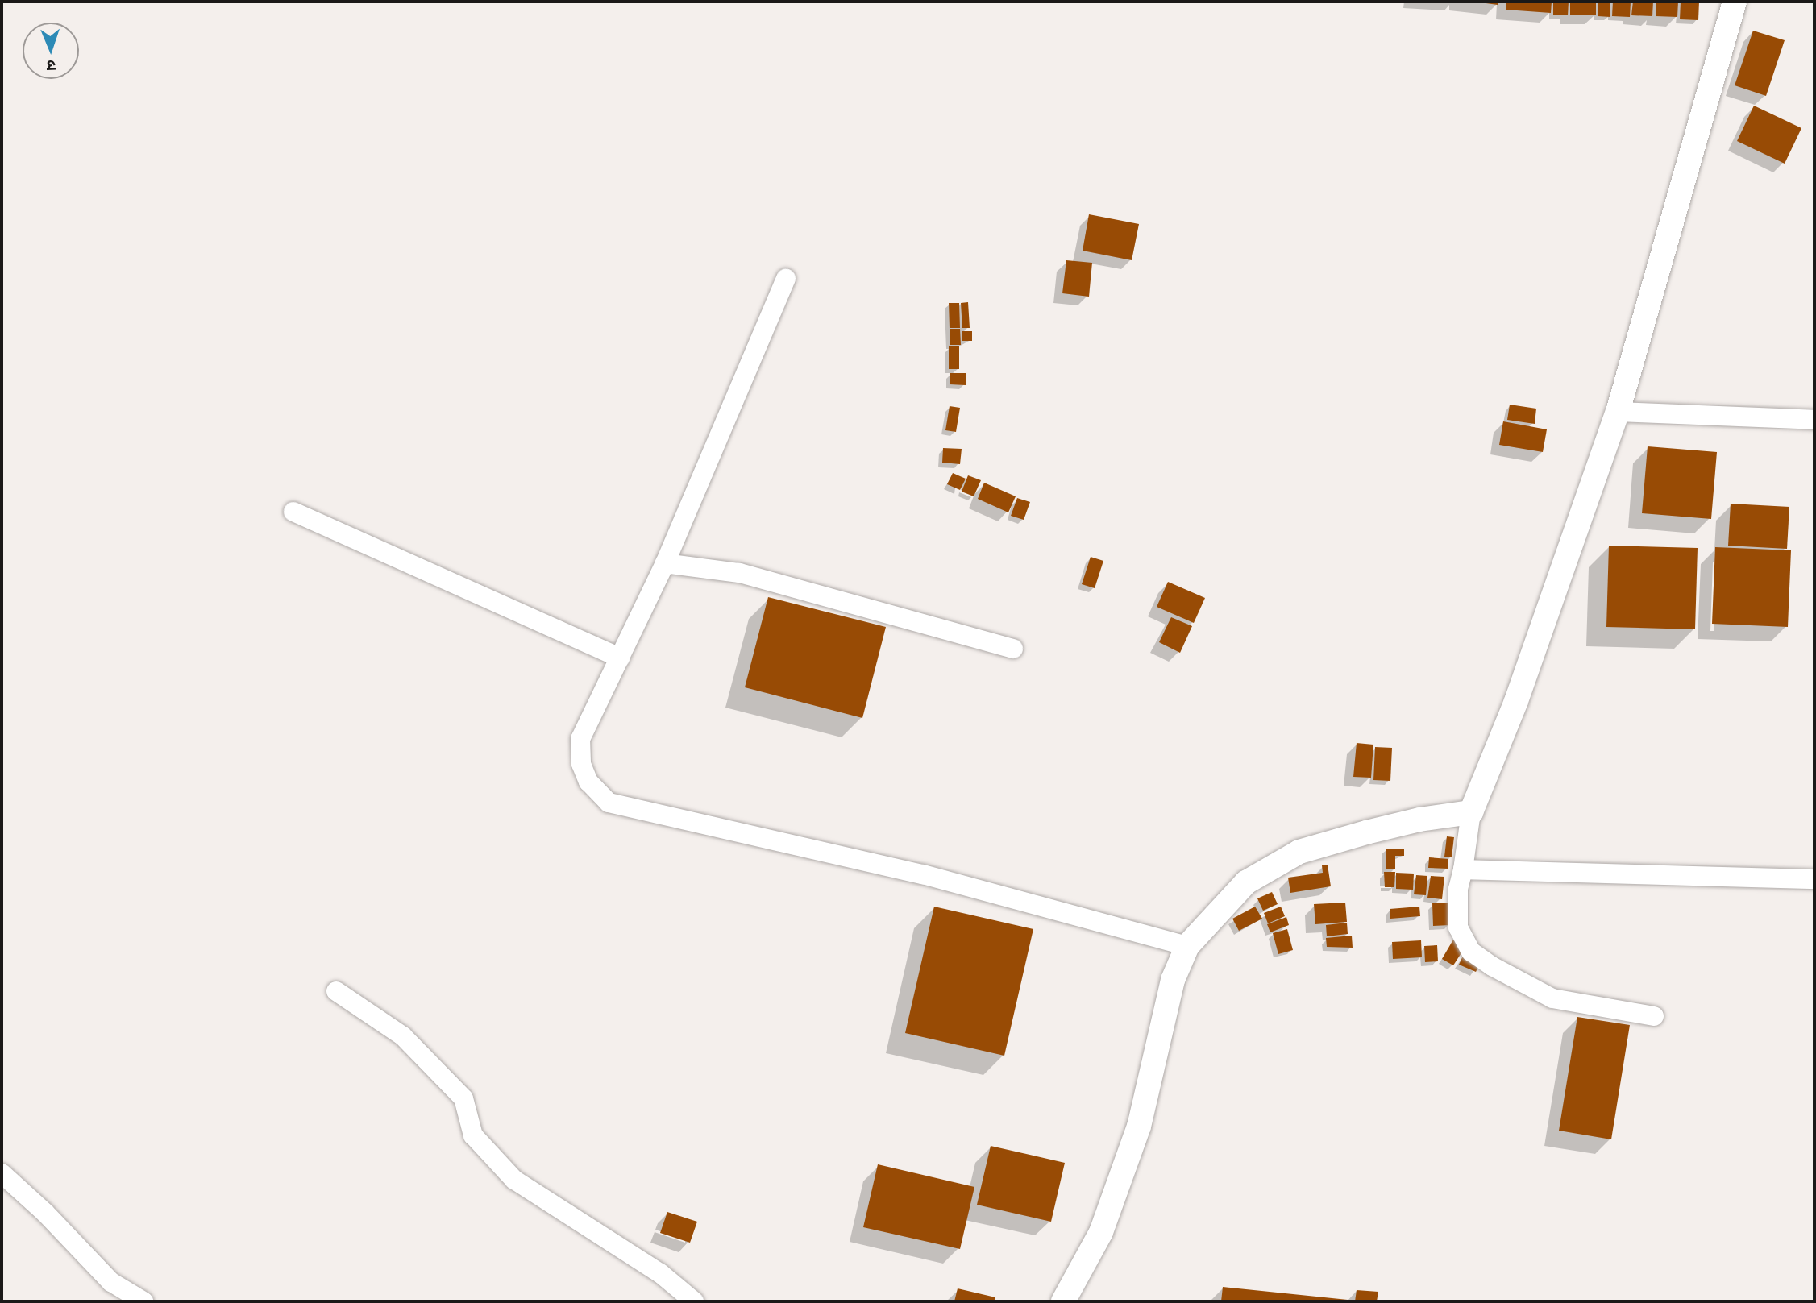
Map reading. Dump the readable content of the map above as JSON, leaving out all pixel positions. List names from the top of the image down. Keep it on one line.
{"north":"bottom"}
